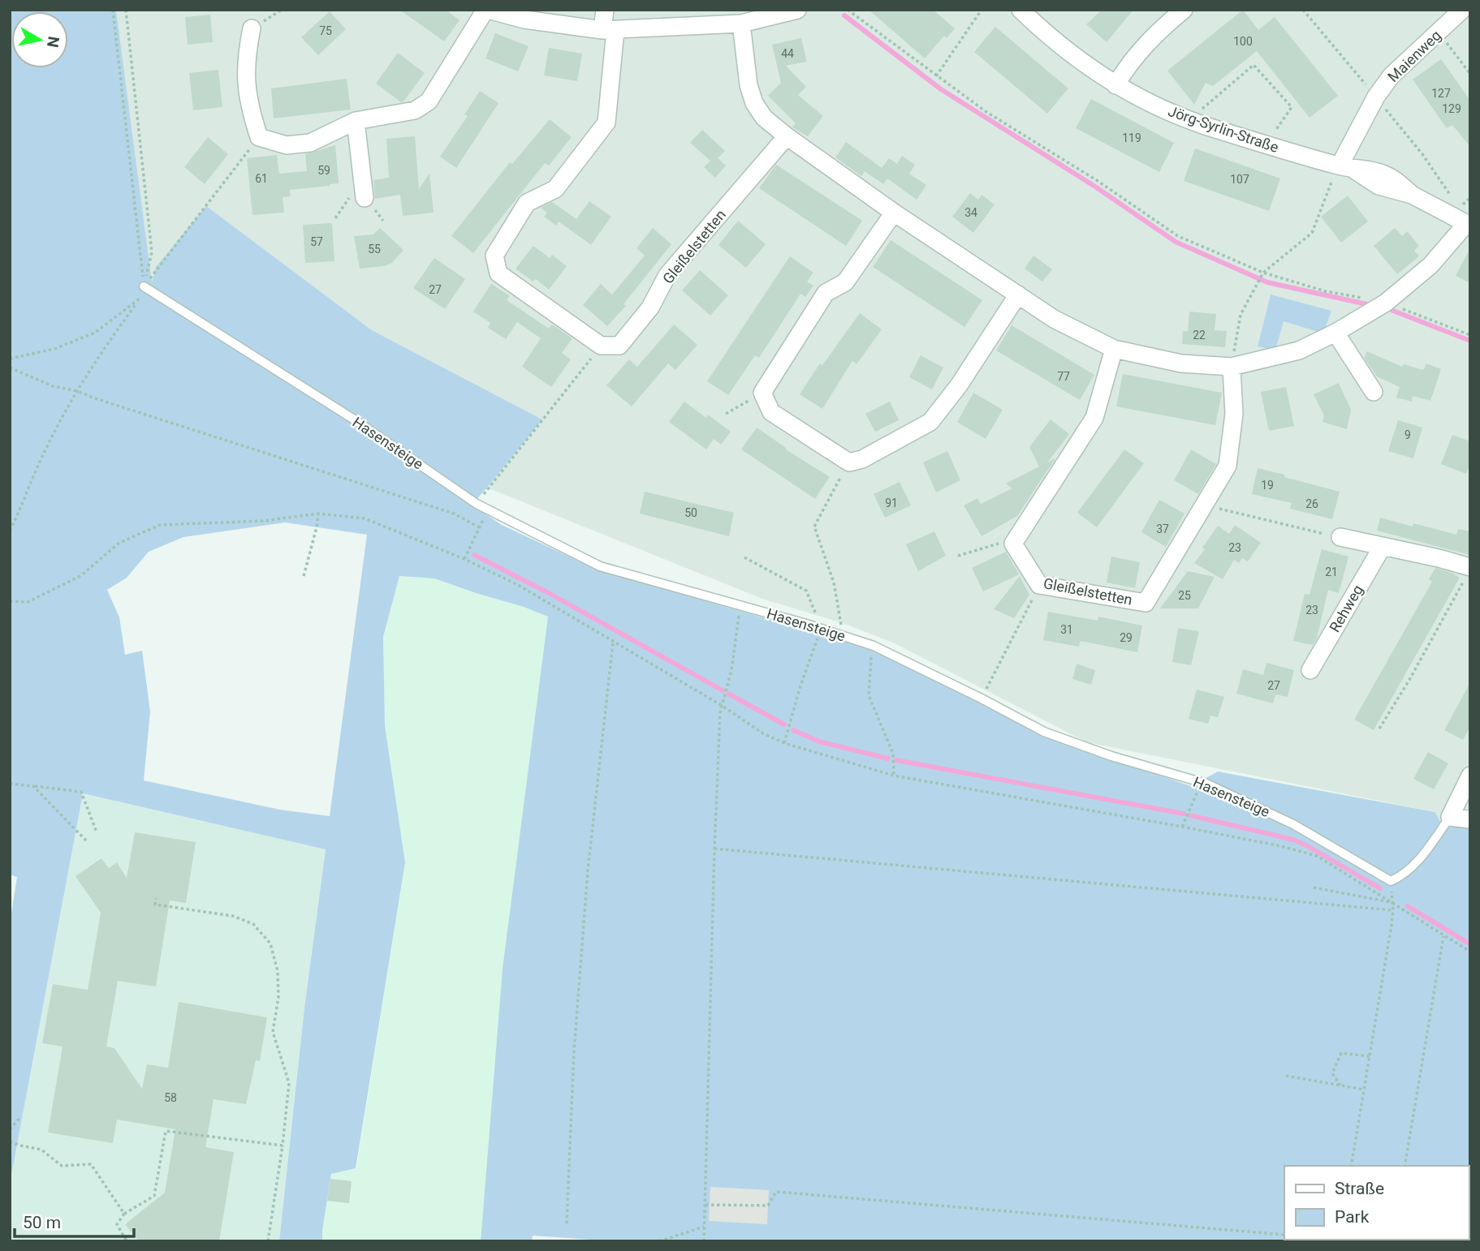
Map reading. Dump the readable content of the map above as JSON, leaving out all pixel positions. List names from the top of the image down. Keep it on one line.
{"streets":{"street":["Maienweg","Jörg-Syrlin-Straße","Gleißelstetten","Rehweg"],"lane":["Hasensteige"]},"crossings":[["Maienweg","Jörg-Syrlin-Straße"]],"house_numbers":["75","100","44","127","129","119","59","61","107","34","57","55","27","22","77","9","19","91","26","50","37","23","21","25","23","31","29","27","58"],"legend":["Straße","Park"],"scale_bar":"50 m","north":"right"}
